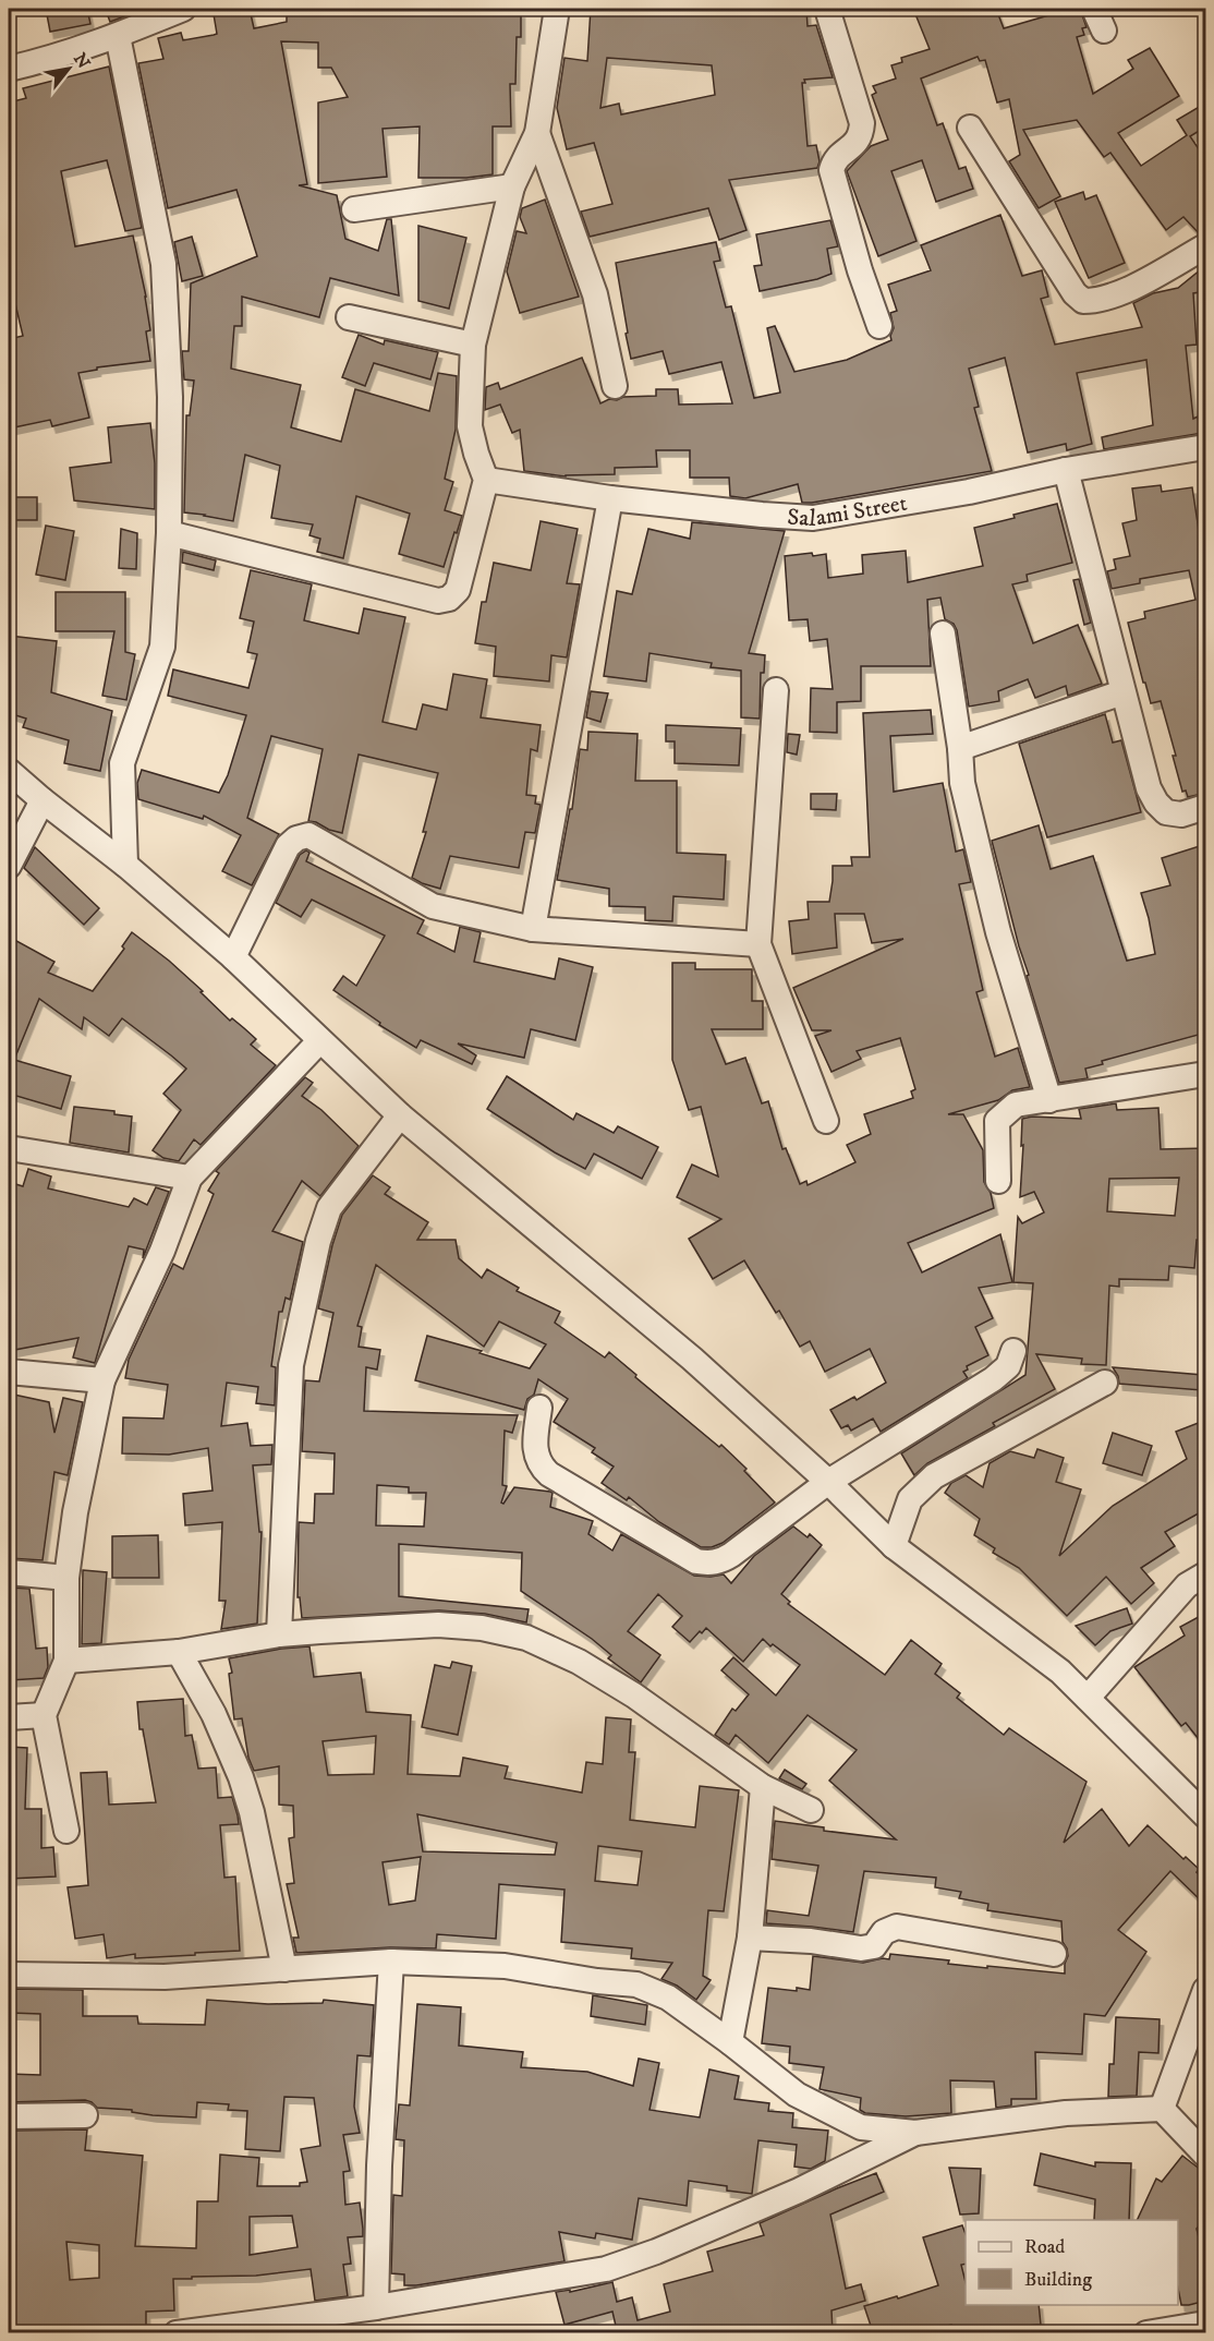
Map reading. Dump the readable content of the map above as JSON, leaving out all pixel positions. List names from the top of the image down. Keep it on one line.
{"streets":{"street":["Salami Street"]},"legend":["Road","Building"],"north":"top right"}
